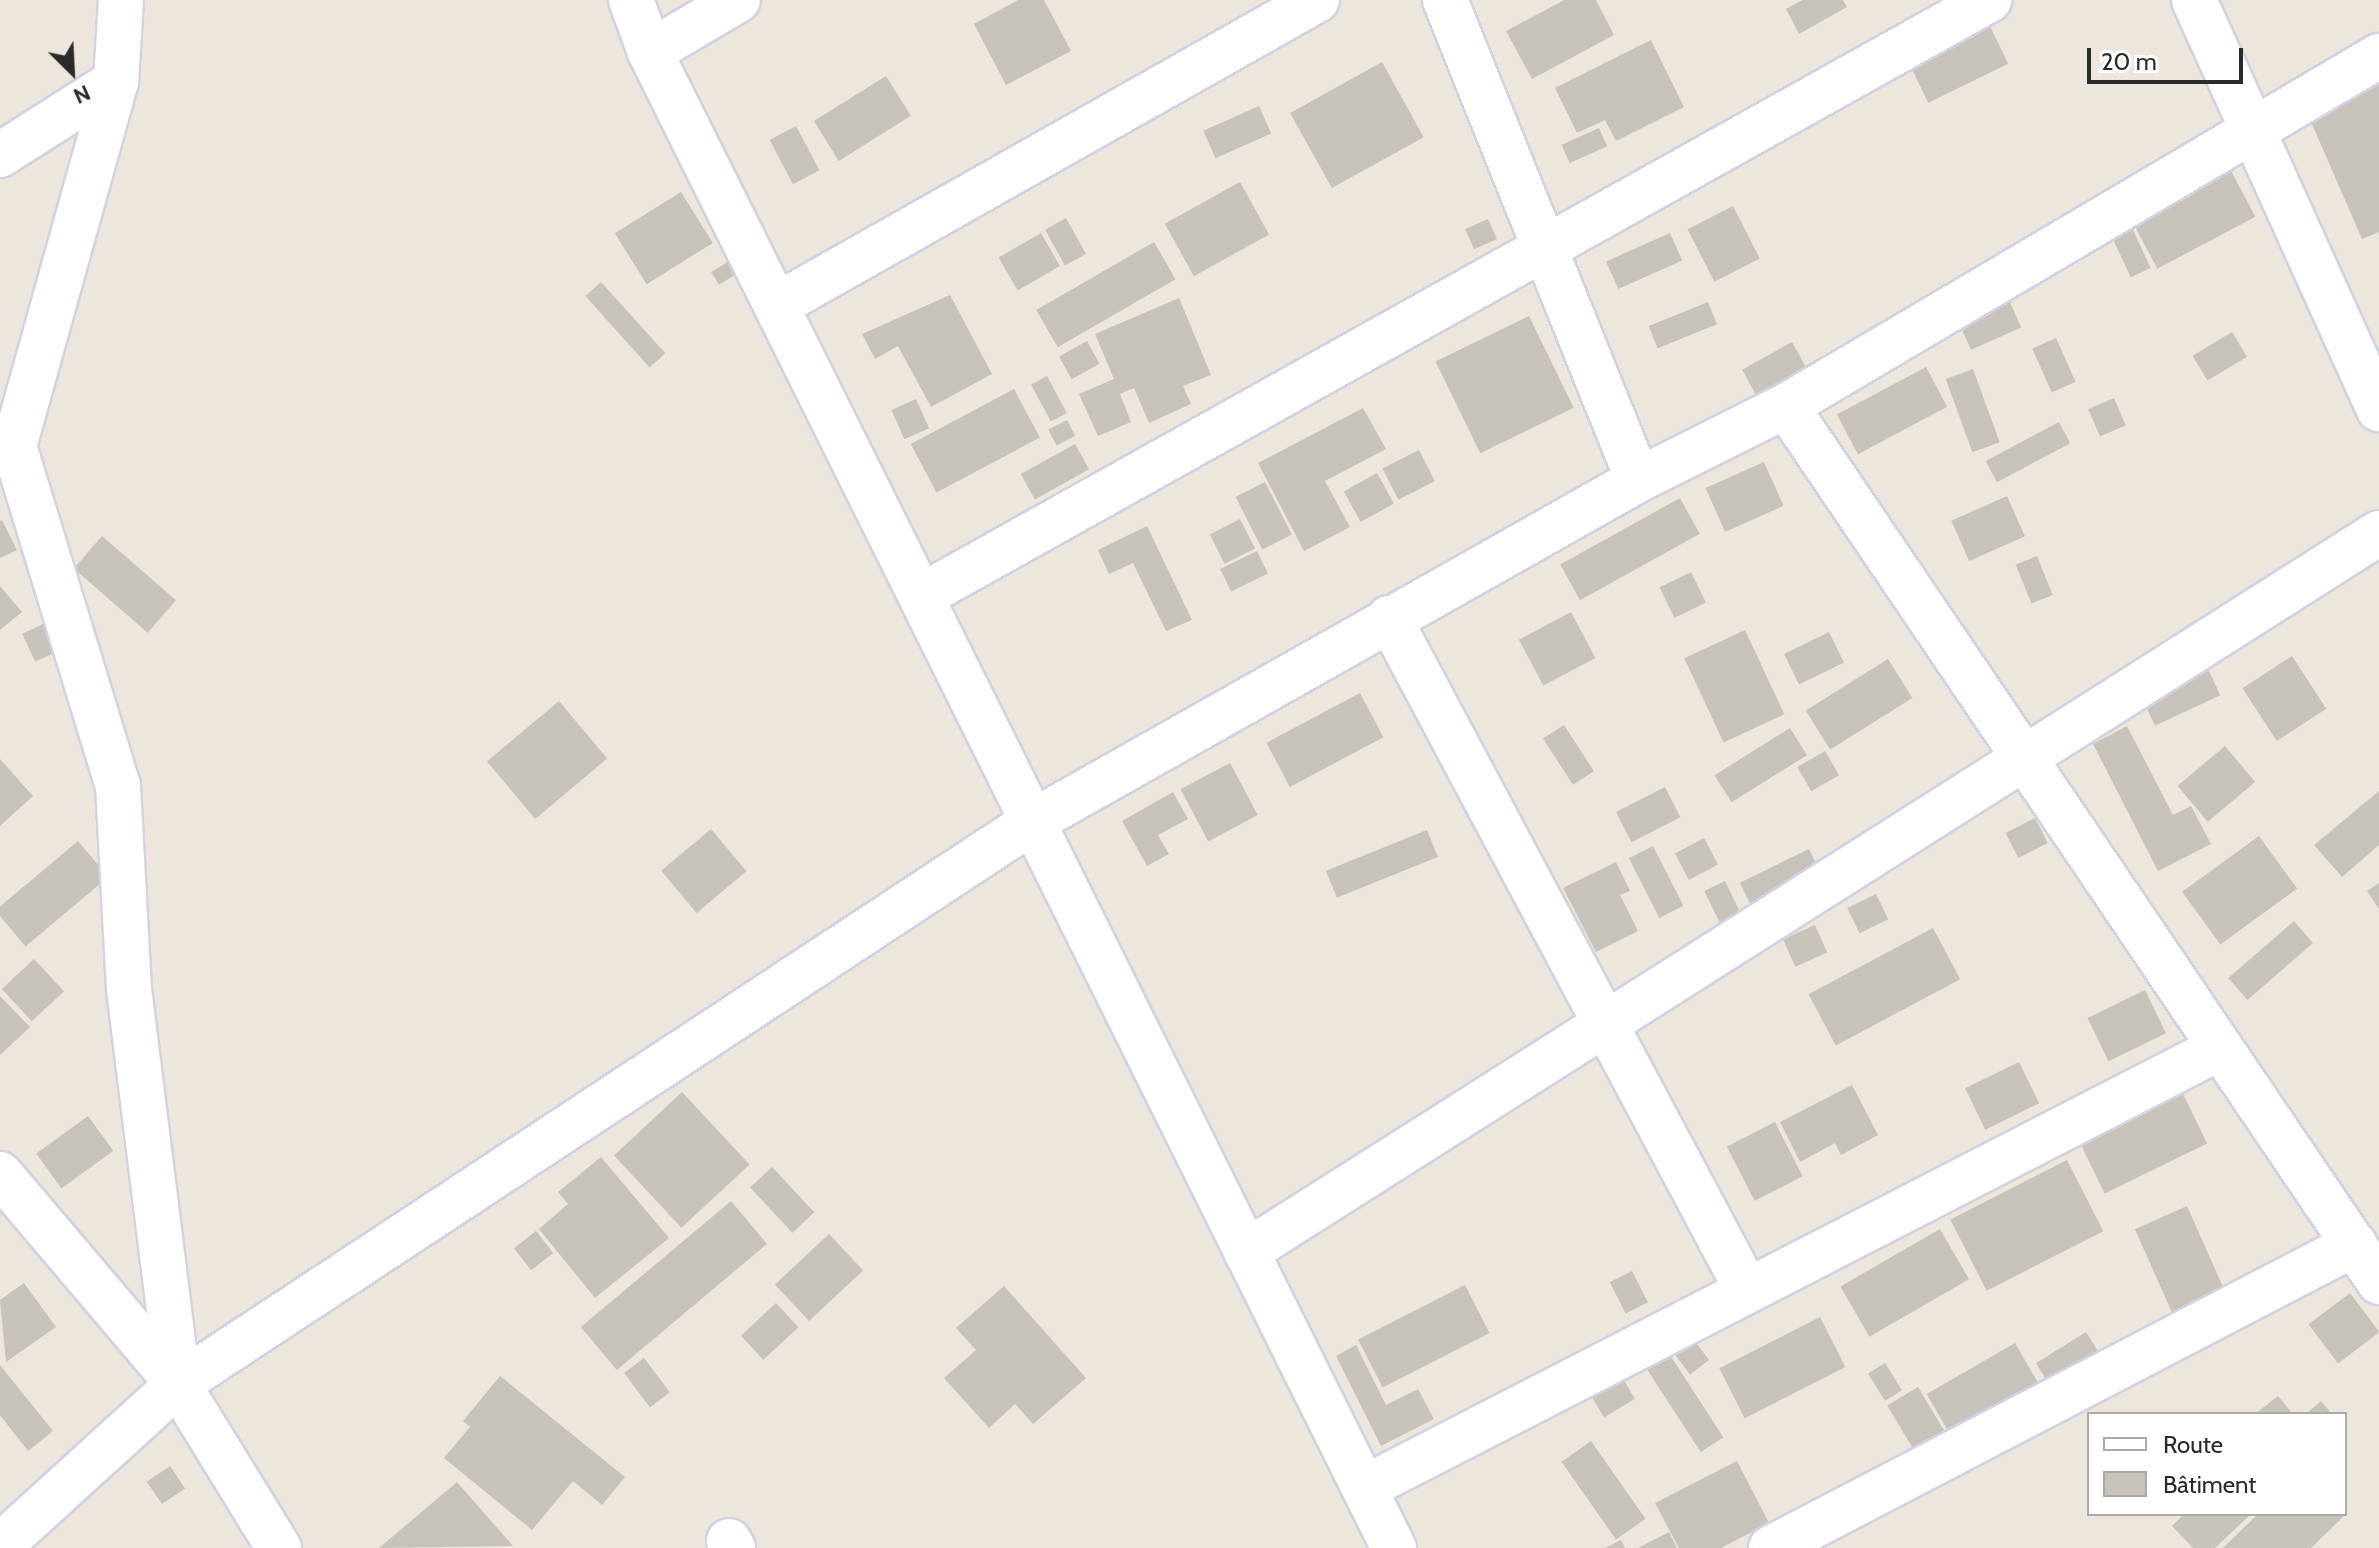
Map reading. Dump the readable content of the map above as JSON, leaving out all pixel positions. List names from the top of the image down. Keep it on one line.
{"legend":["Route","Bâtiment"],"scale_bar":"20 m","north":"bottom right"}
